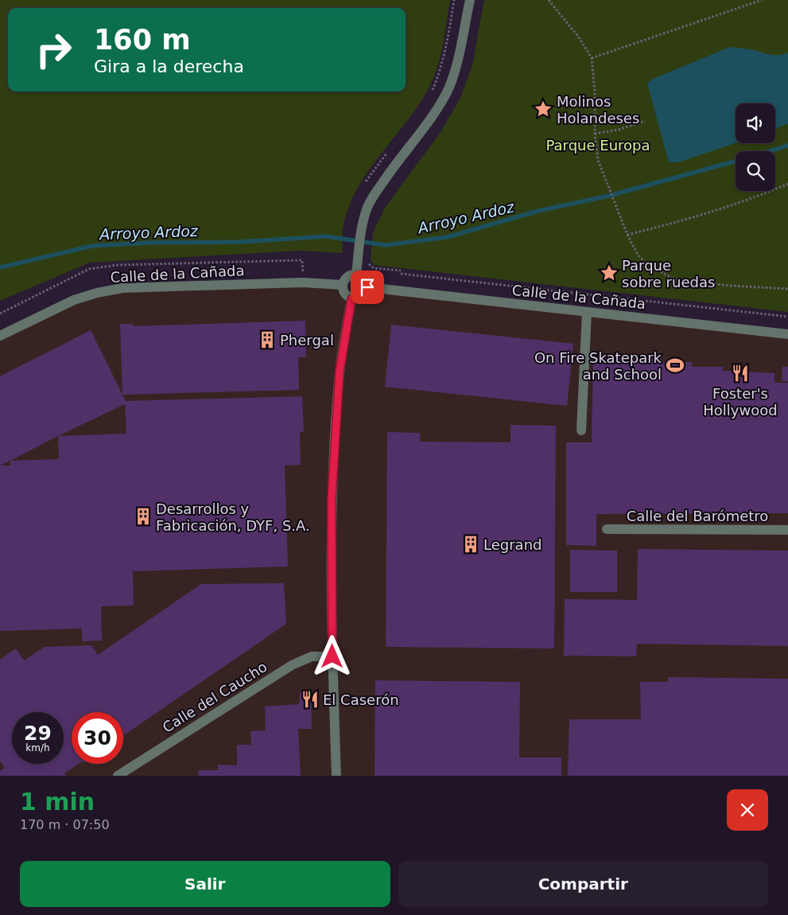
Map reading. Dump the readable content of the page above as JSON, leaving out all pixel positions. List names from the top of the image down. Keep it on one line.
{"streets":{"street":["Calle de la Cañada","Calle del Barómetro","Calle del Caucho"]},"water":["Arroyo Ardoz"],"parks":["Parque Europa"],"places":{"place":["Molinos Holandeses","Parque sobre ruedas"],"building":["Phergal","Desarrollos y Fabricación, DYF, S.A.","Legrand"],"sports":["On Fire Skatepark and School"],"restaurant":["Foster's Hollywood","El Caserón"]},"page":{"turn":["160 m","Gira a la derecha"],"speed":"29 km/h","limit":"30","heading":["1 min","170 m · 07:50"],"buttons":["Salir","Compartir"]}}
